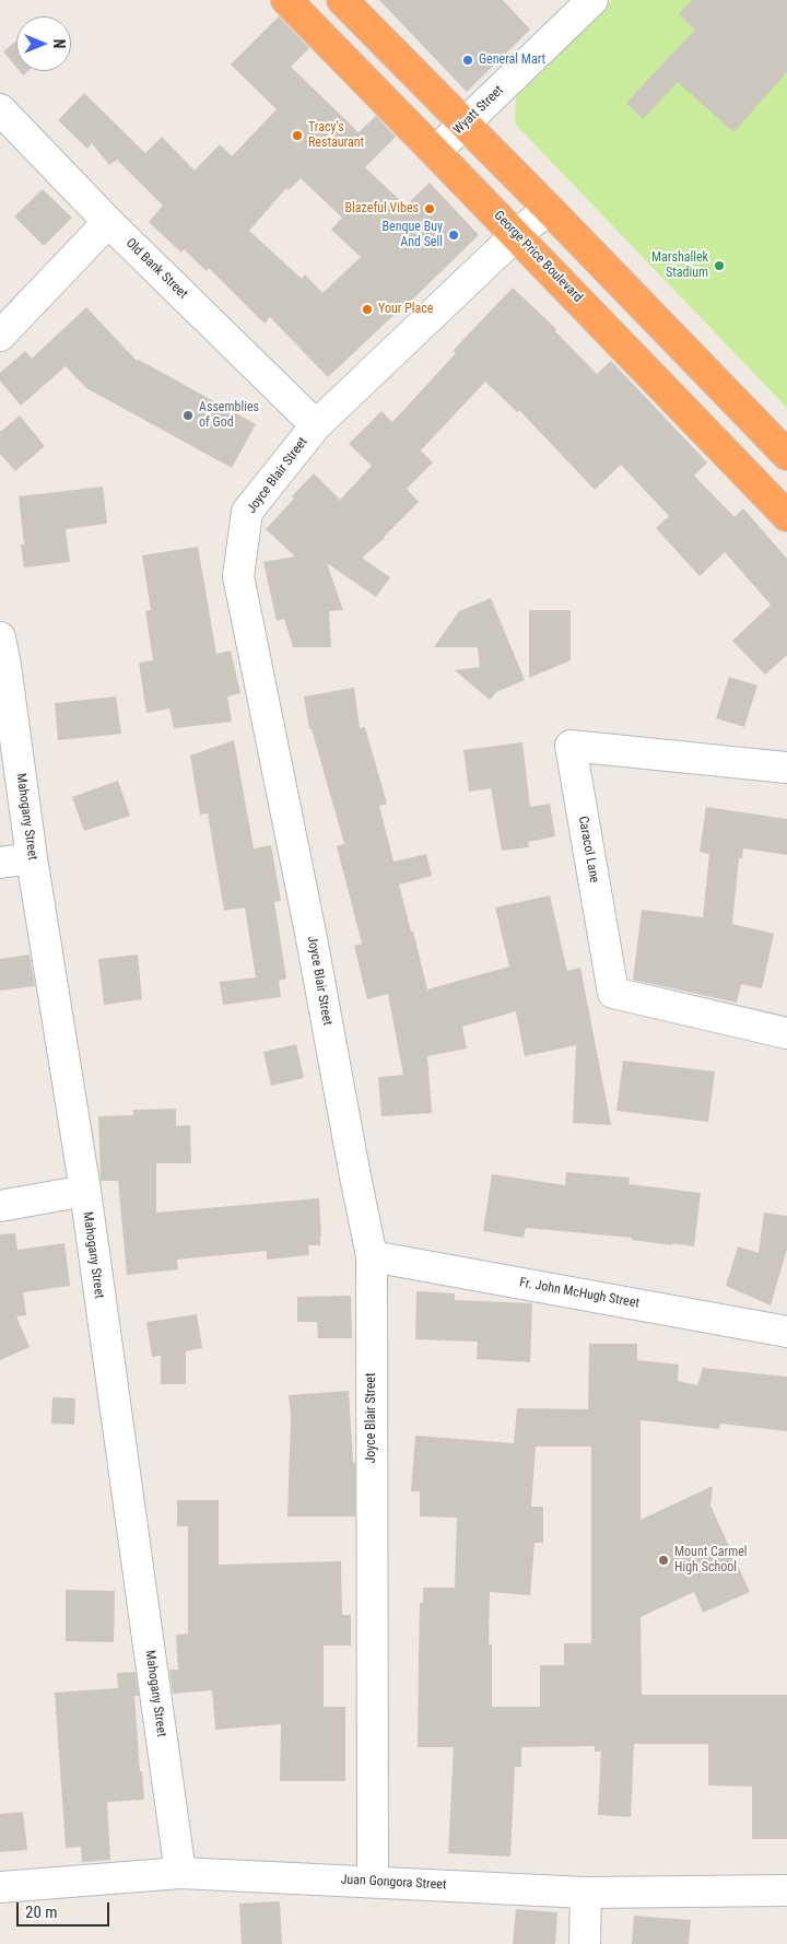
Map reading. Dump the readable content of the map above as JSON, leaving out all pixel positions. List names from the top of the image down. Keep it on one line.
{"streets":{"highway":["George Price Boulevard"],"street":["Wyatt Street","Old Bank Street","Joyce Blair Street","Mahogany Street","Caracol Lane","Fr. John McHugh Street","Juan Gongora Street"]},"crossings":[["Wyatt Street","George Price Boulevard"],["George Price Boulevard","Joyce Blair Street"],["Old Bank Street","Joyce Blair Street"],["Joyce Blair Street","Fr. John McHugh Street"],["Joyce Blair Street","Juan Gongora Street"],["Mahogany Street","Juan Gongora Street"]],"places":["General Mart","Tracy's Restaurant","Blazeful Vibes","Benque Buy And Sell","Marshallek Stadium","Your Place","Assemblies of God","Mount Carmel High School"],"scale_bar":"20 m","north":"right"}
